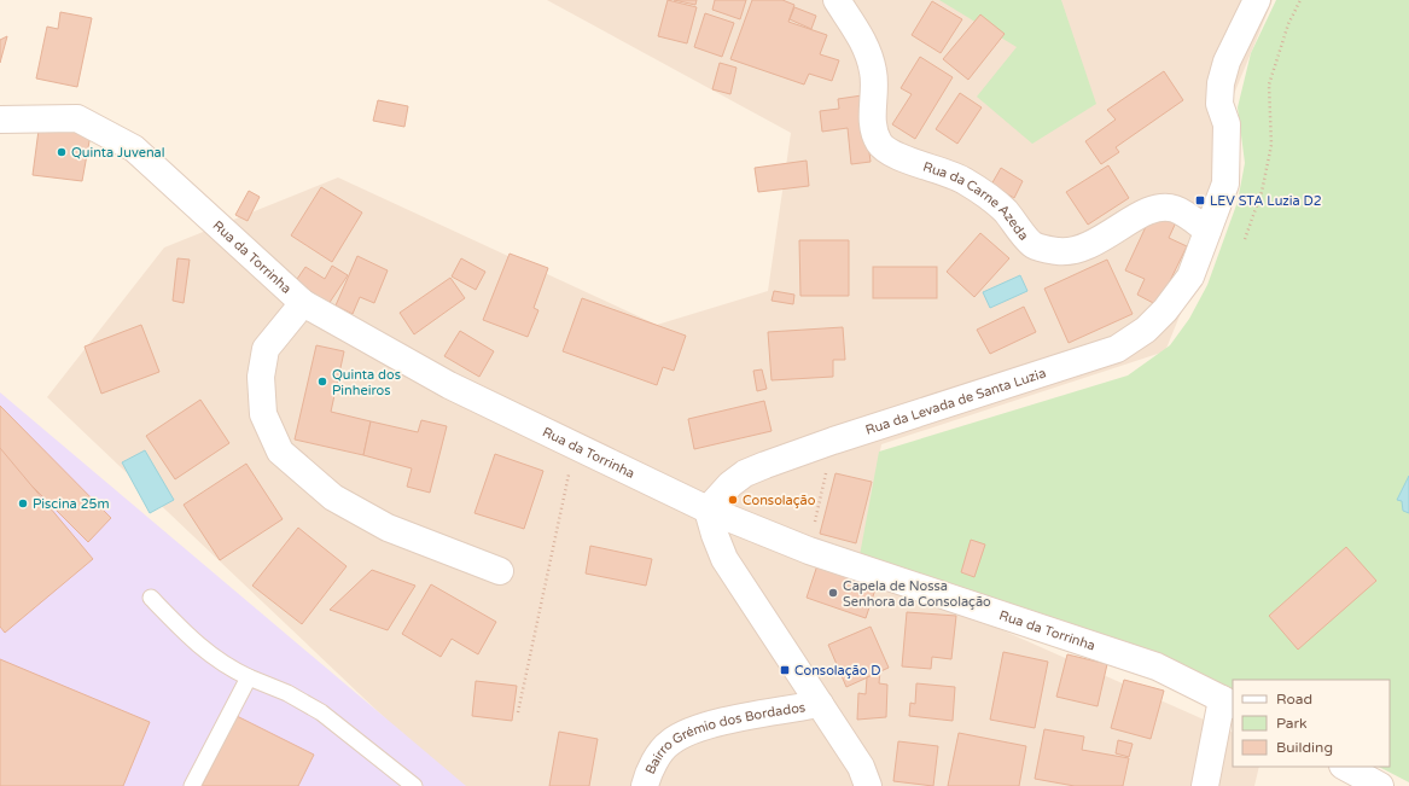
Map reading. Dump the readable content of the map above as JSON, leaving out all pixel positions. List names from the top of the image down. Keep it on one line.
{"streets":{"street":["Rua da Carne Azeda","Rua da Torrinha","Rua da Levada de Santa Luzia","Bairro Grémio dos Bordados"]},"crossings":[["Rua da Carne Azeda","Rua da Levada de Santa Luzia"],["Rua da Torrinha","Rua da Levada de Santa Luzia"]],"places":{"other":["Quinta Juvenal","Quinta dos Pinheiros","Consolação","Piscina 25m","Capela de Nossa Senhora da Consolação"],"transit":["LEV STA Luzia D2","Consolação D"]},"legend":["Road","Park","Building"]}
